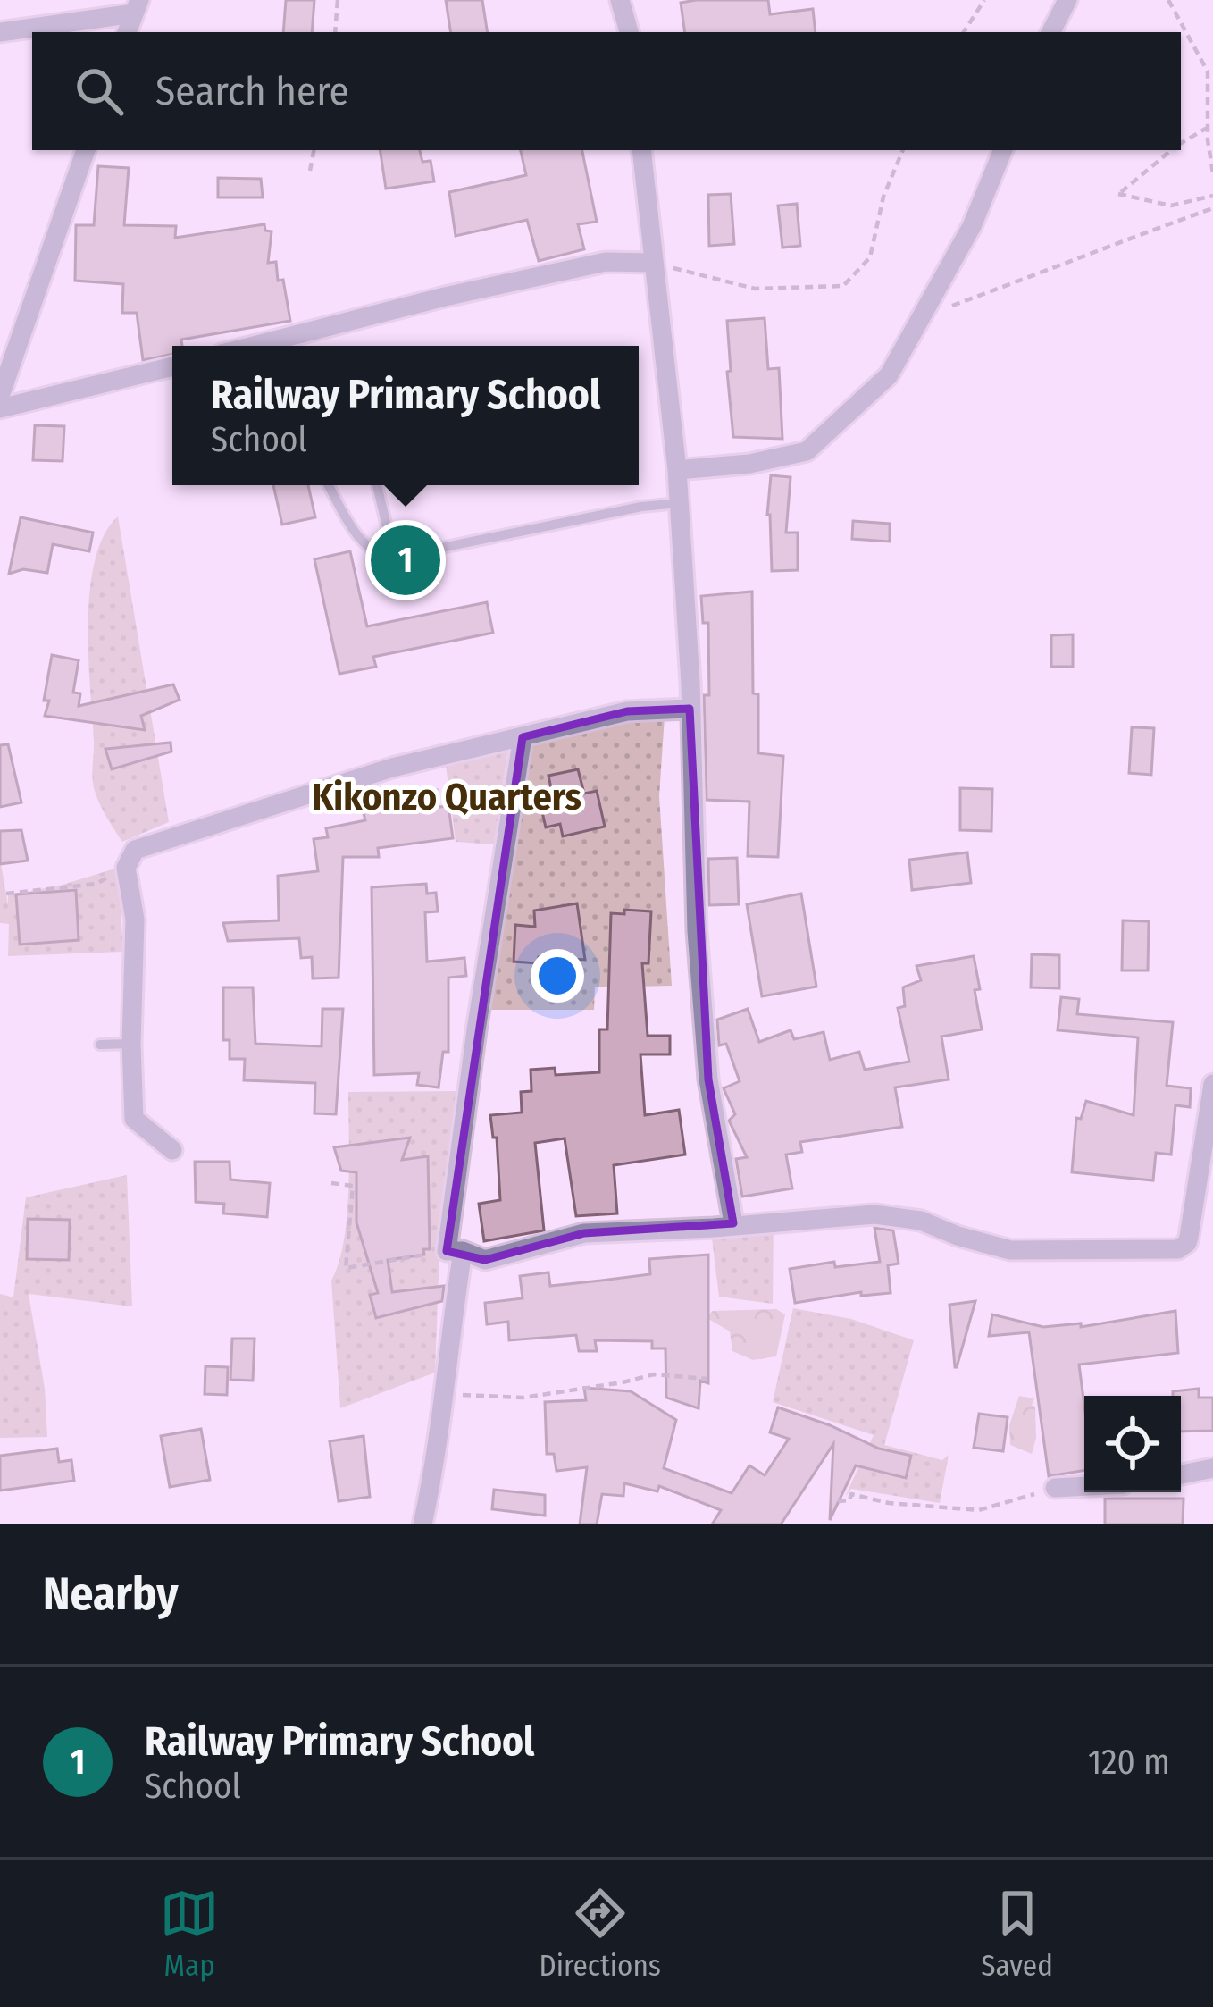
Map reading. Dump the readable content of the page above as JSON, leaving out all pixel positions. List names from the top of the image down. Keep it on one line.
{"districts":["Kikonzo Quarters"],"page":{"search":"Search here","popup":["Railway Primary School","School"],"pins":"1","heading":"Nearby","list":[{"mark":"1","name":"Railway Primary School","note":"School","value":"120 m"}],"nav":["Map","Directions","Saved"]}}
